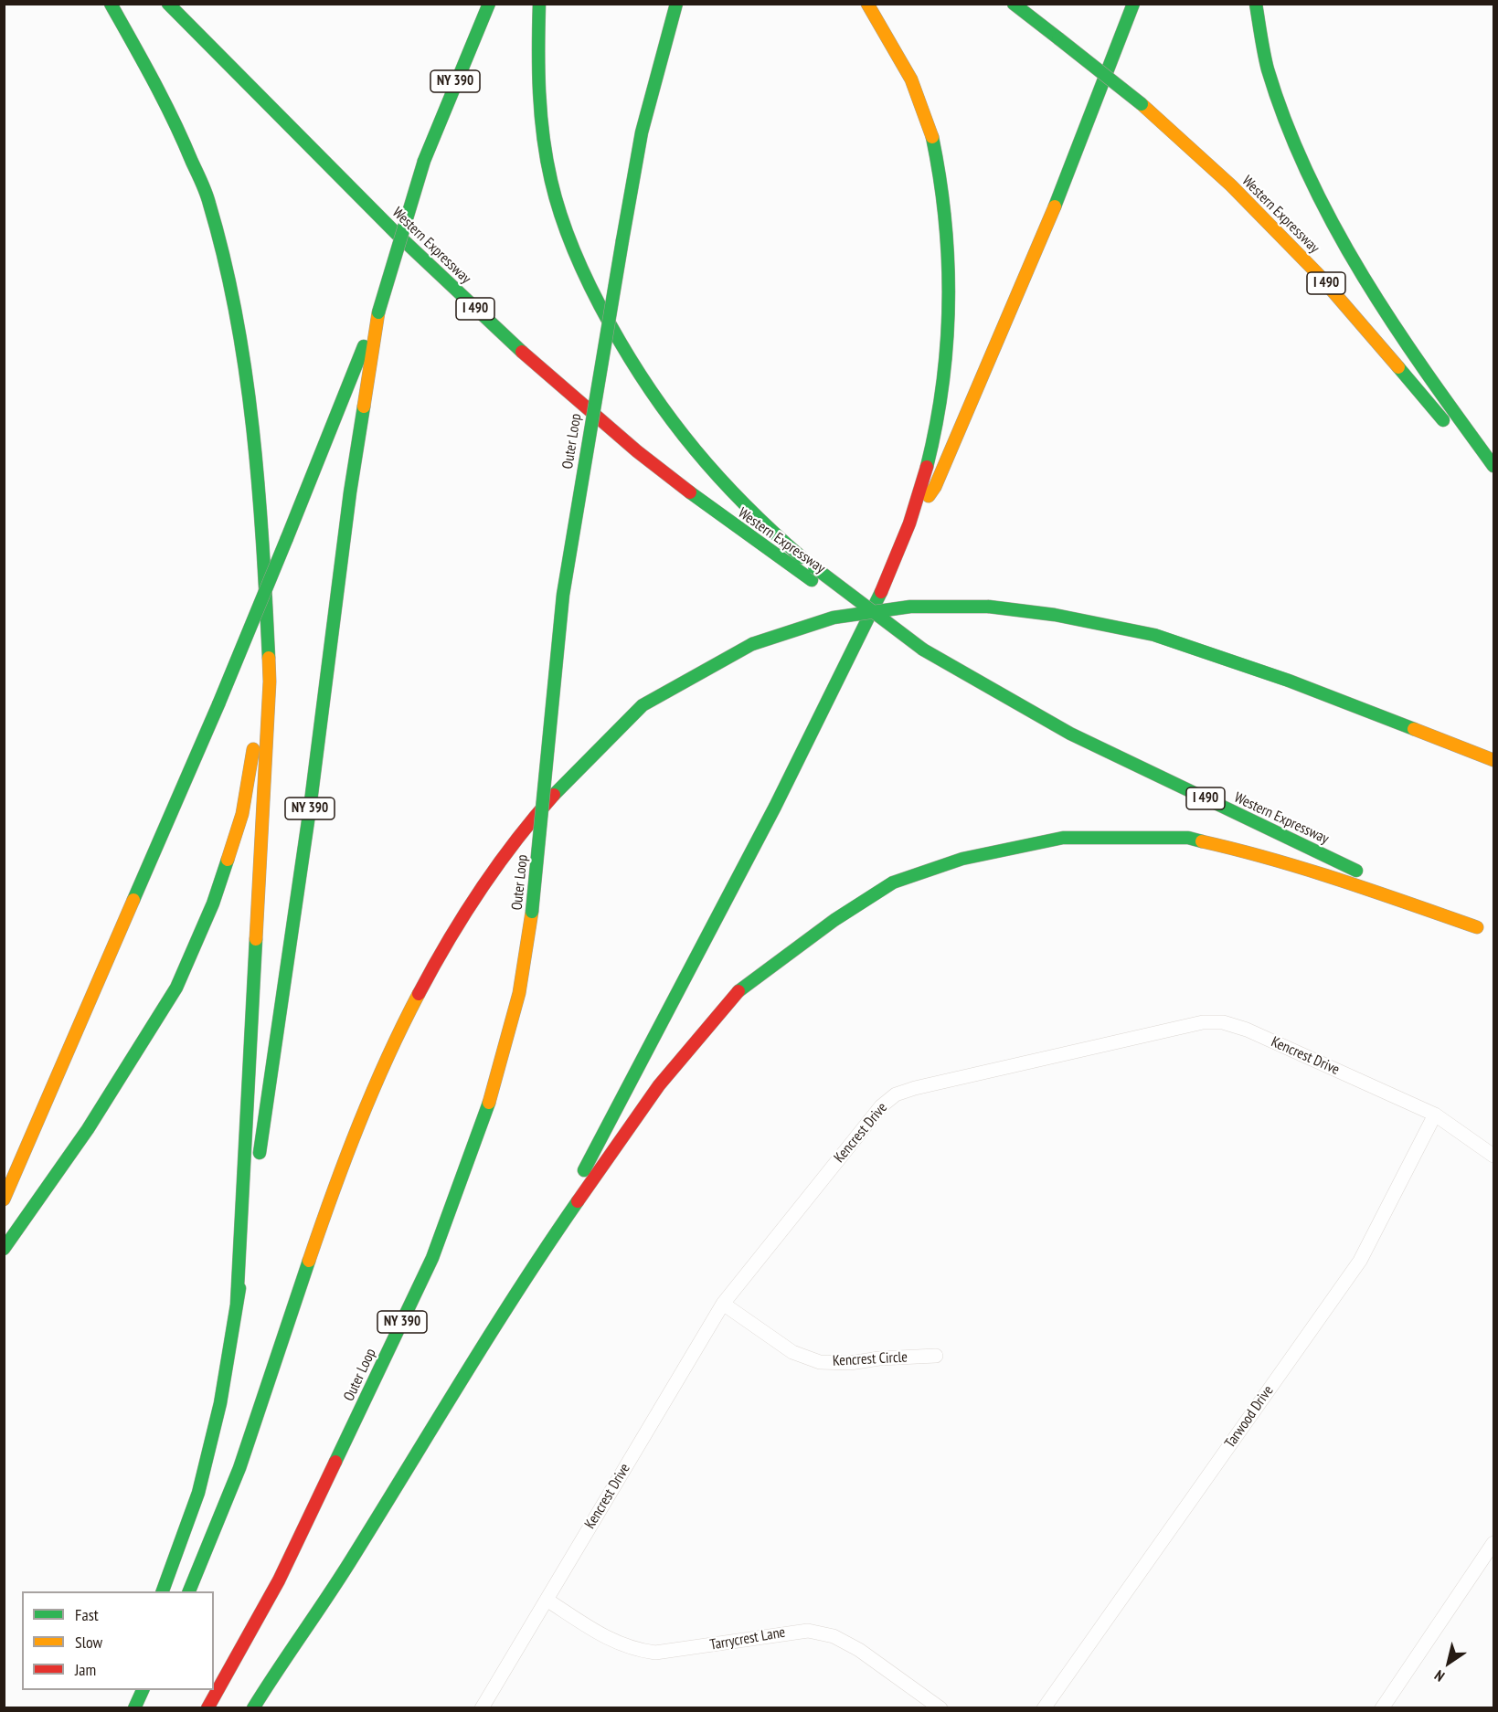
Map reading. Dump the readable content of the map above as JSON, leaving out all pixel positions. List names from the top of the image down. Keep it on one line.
{"streets":{"highway":["NY 390","Western Expressway","I 490","Outer Loop"],"street":["Kencrest Drive","Kencrest Circle","Tarwood Drive","Tarrycrest Lane"]},"crossings":[["Kencrest Drive","Kencrest Circle"],["Kencrest Drive","Tarwood Drive"],["Kencrest Drive","Tarrycrest Lane"]],"legend":["Fast","Slow","Jam"],"north":"bottom left"}
